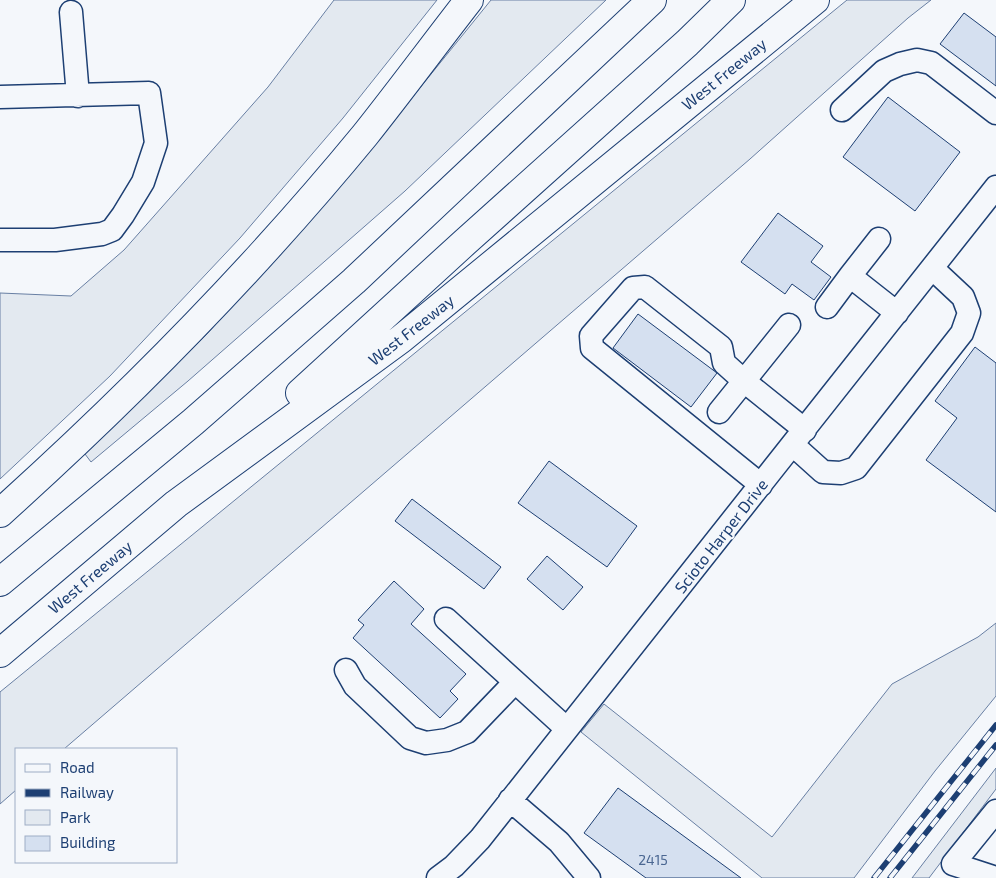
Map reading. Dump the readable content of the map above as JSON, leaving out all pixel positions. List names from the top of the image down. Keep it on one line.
{"streets":{"highway":["West Freeway"],"street":["Scioto Harper Drive"]},"house_numbers":["2415"],"legend":["Road","Railway","Park","Building"]}
